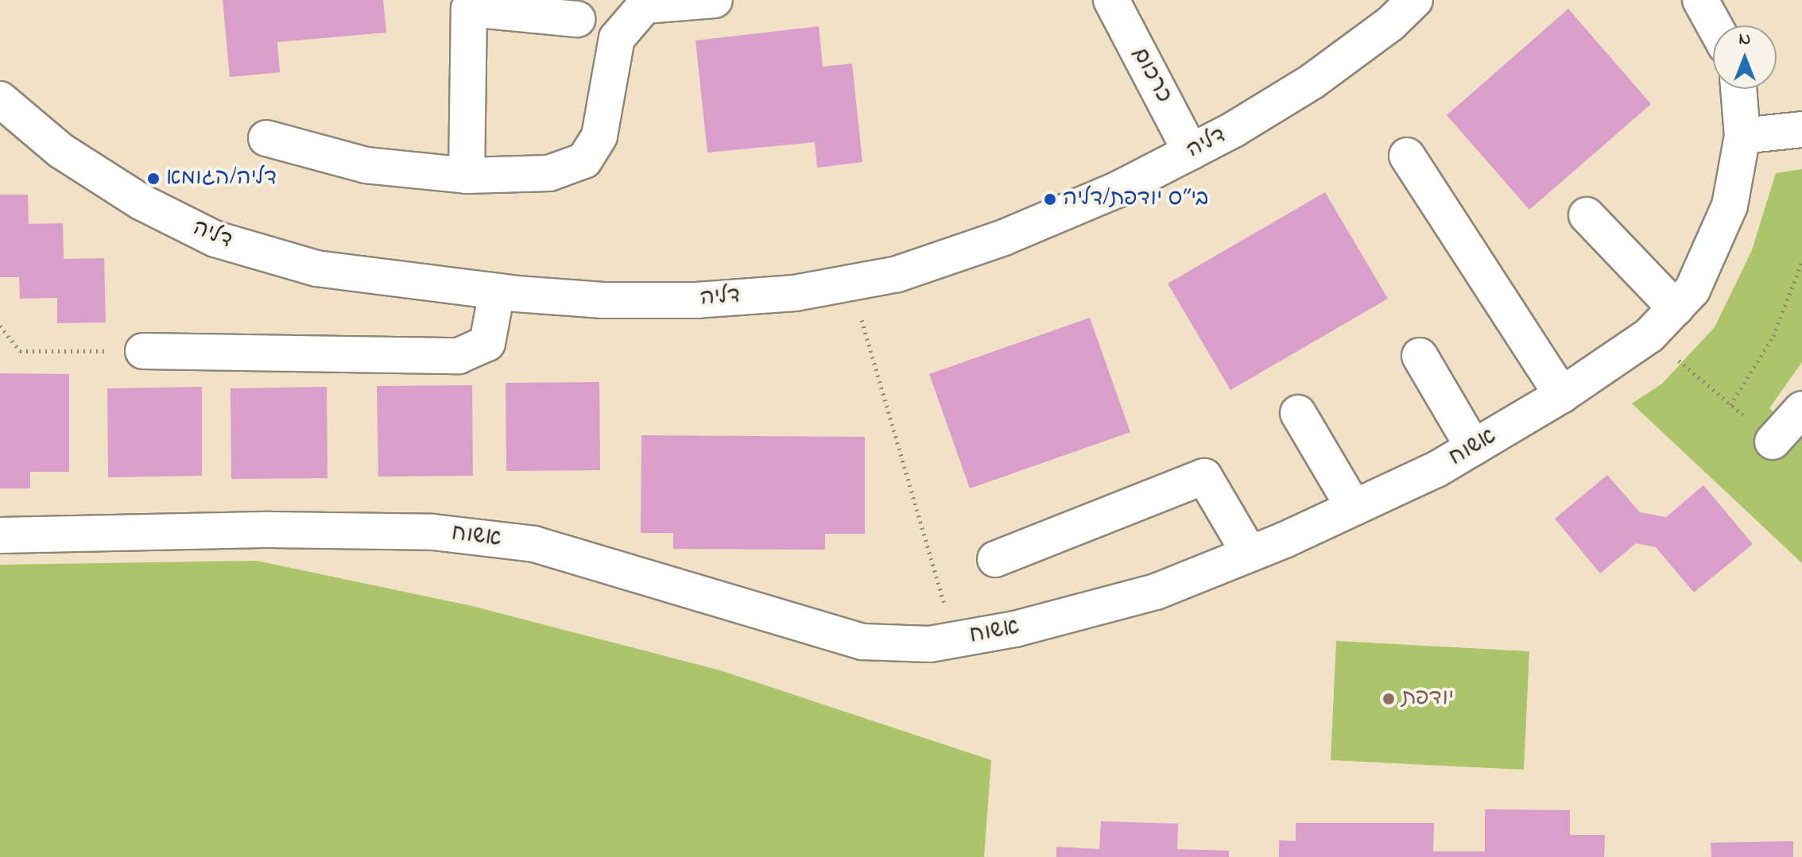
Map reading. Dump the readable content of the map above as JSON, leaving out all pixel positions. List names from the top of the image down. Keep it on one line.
{"streets":{"street":["כרכום","דליה","אשוח"]},"crossings":[["כרכום","דליה"]],"places":["דליה/הגומא","בי״ס יודפת/דליה","יודפת"],"north":"top"}
